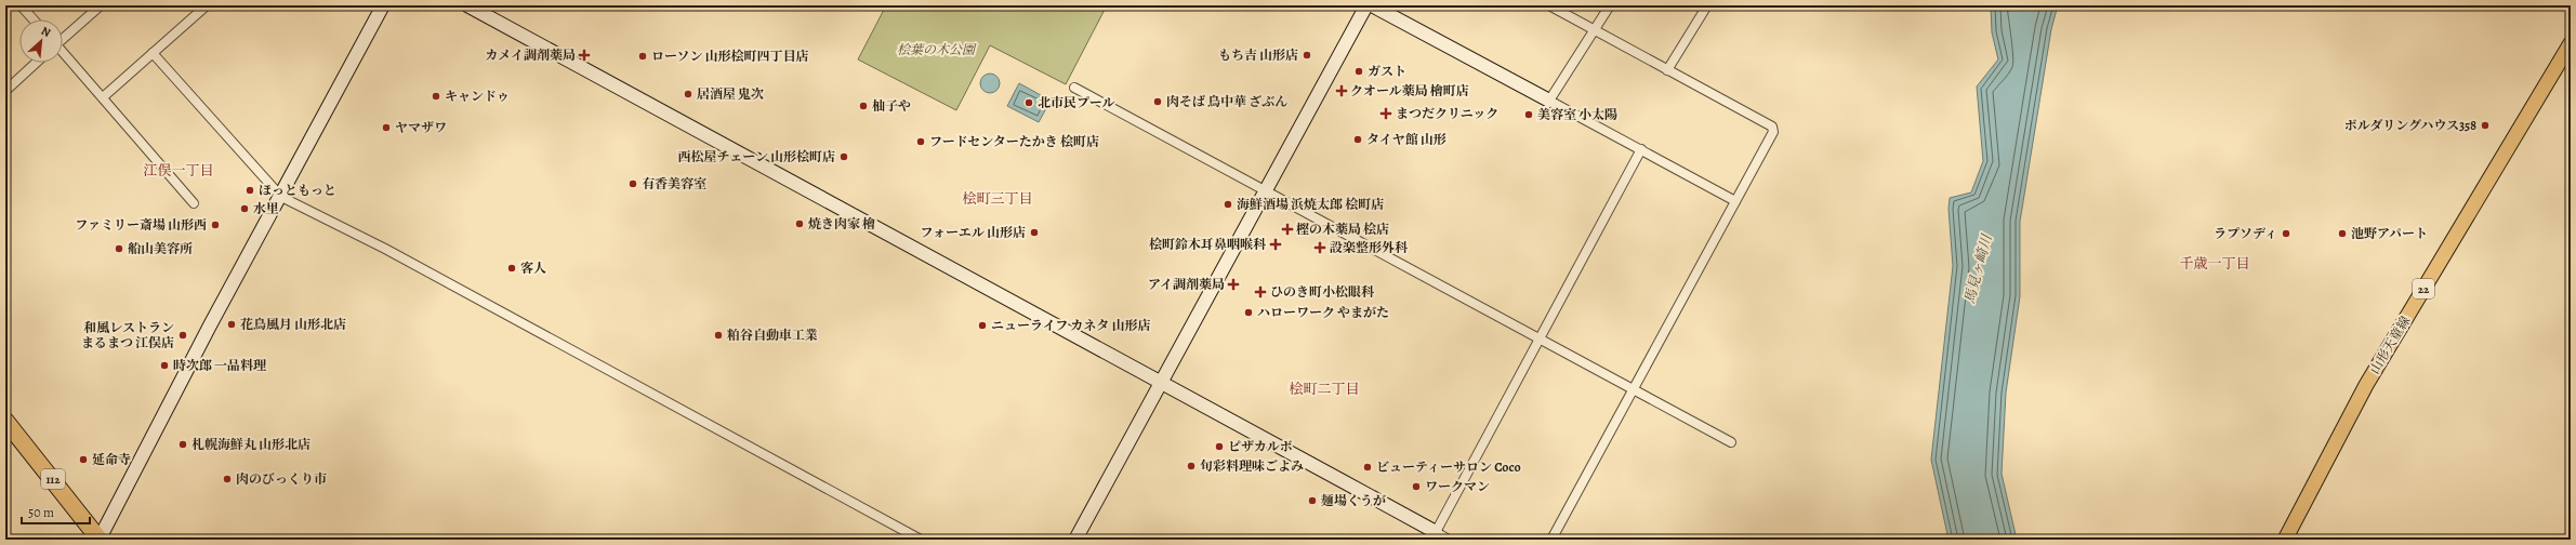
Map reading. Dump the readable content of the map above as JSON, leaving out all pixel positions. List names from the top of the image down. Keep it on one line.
{"streets":{"highway":["112"],"main road":["22","山形天童線"]},"districts":["江俣一丁目","桧町三丁目","千歳一丁目","桧町二丁目"],"water":["馬見ヶ崎川"],"parks":["桧葉の木公園"],"places":{"health":["カメイ調剤薬局","クオール薬局 檜町店","まつだクリニック","樫の木薬局 桧店","桧町鈴木耳鼻咽喉科","設楽整形外科","アイ調剤薬局","ひのき町小松眼科"],"other":["もち吉 山形店","ローソン 山形桧町四丁目店","ガスト","居酒屋 鬼次","キャンドゥ","肉そば 鳥中華 ざぶん","北市民プール","柚子や","美容室 小太陽","ボルダリングハウス358","ヤマザワ","タイヤ館 山形","フードセンターたかき 桧町店","西松屋チェーン 山形桧町店","有香美容室","ほっともっと","海鮮酒場 浜焼太郎 桧町店","水里","焼き肉家 檜","ファミリー斎場 山形西","フォーエル 山形店","ラプソディ","池野アパート","船山美容所","客人","ハローワーク やまがた","花鳥風月 山形北店","ニューライフ カネタ 山形店","和風レストラン まるまつ 江俣店","粕谷自動車工業","時次郎 一品料理","札幌海鮮丸 山形北店","ピザカルボ","延命寺","旬彩料理味ごよみ","ビューティーサロン Coco","肉のびっくり市","ワークマン","麺場くうが"]},"scale_bar":"50 m","north":"top right"}
